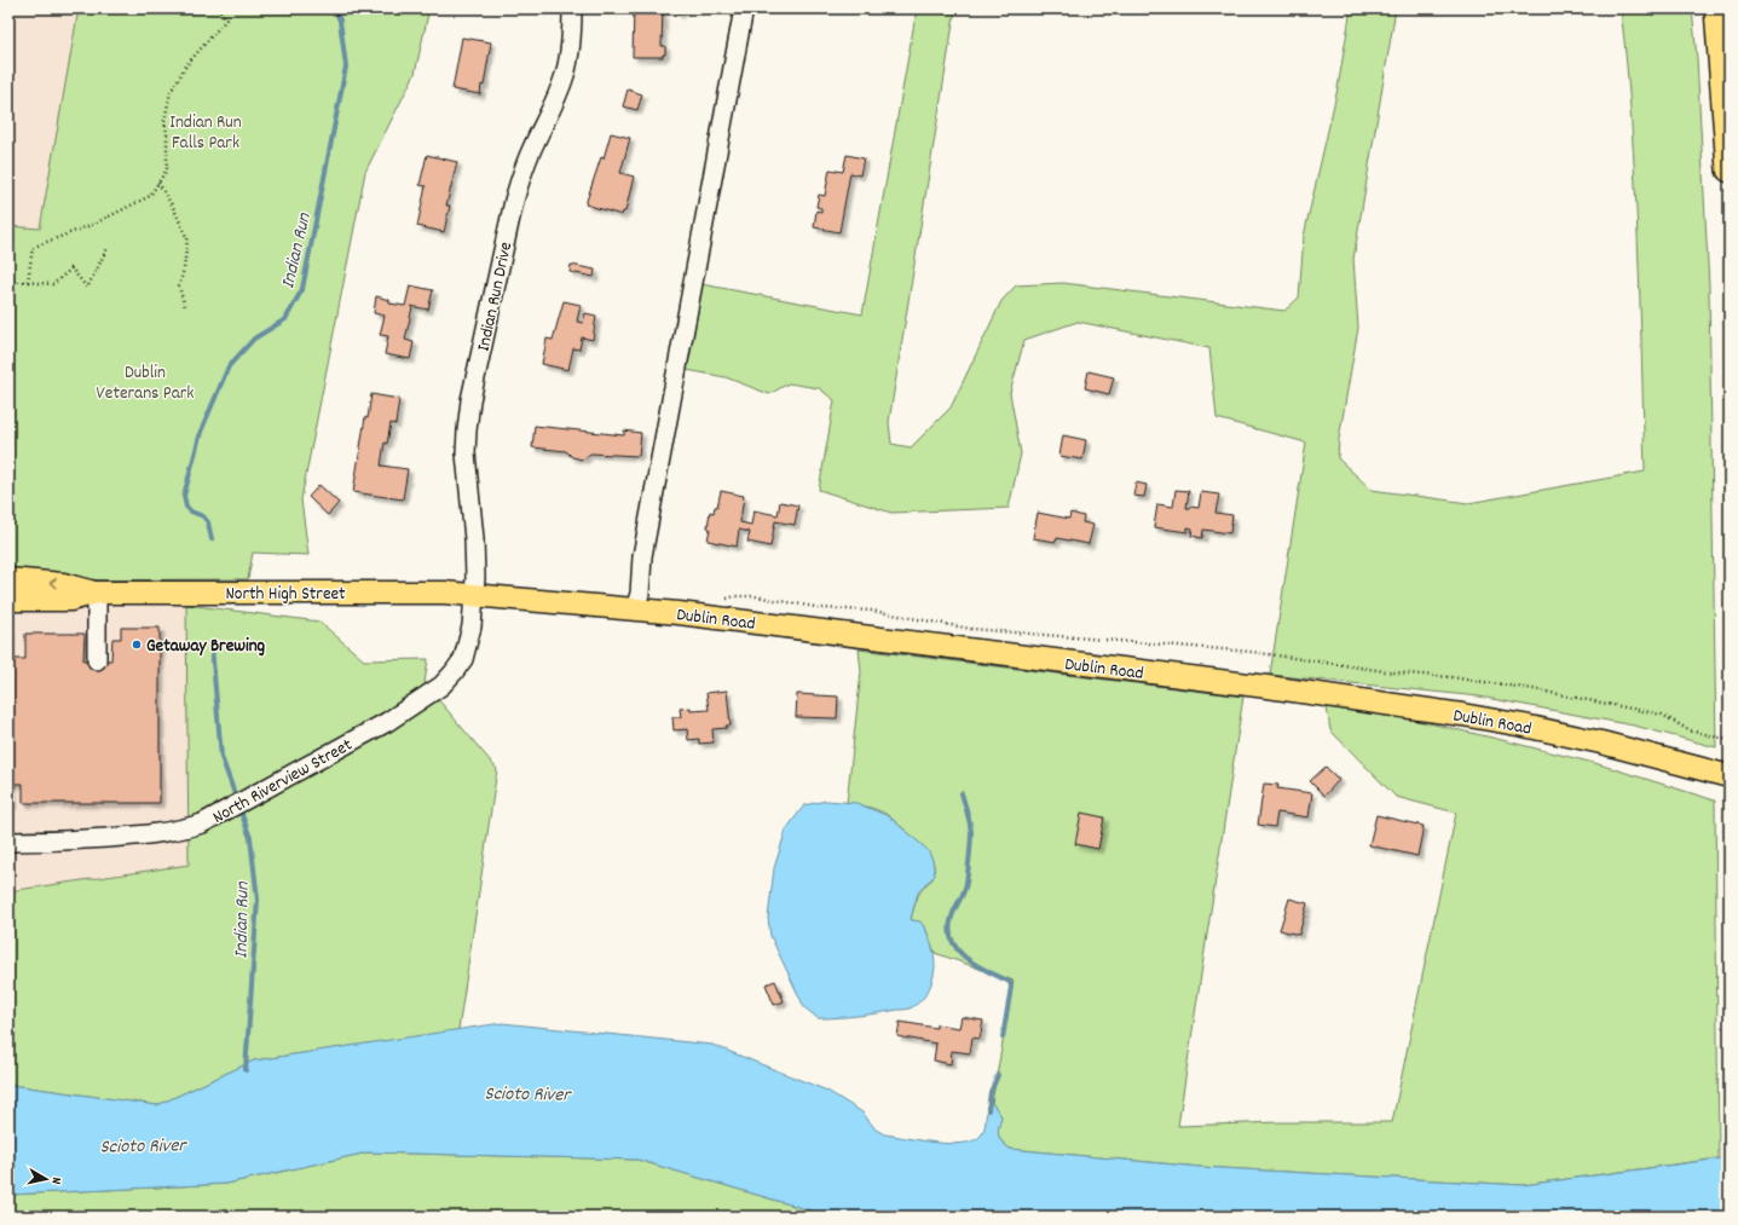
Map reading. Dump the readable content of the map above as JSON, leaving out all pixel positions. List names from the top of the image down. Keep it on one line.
{"streets":{"main road":["North High Street","Dublin Road"],"street":["Indian Run Drive","North Riverview Street"]},"crossings":[["Indian Run Drive","North High Street"],["Indian Run Drive","Dublin Road"],["Indian Run Drive","North Riverview Street"],["North High Street","Dublin Road"],["North High Street","North Riverview Street"],["Dublin Road","North Riverview Street"]],"water":["Indian Run","Scioto River"],"parks":["Indian Run Falls Park","Dublin Veterans Park"],"places":["Getaway Brewing"],"north":"right"}
